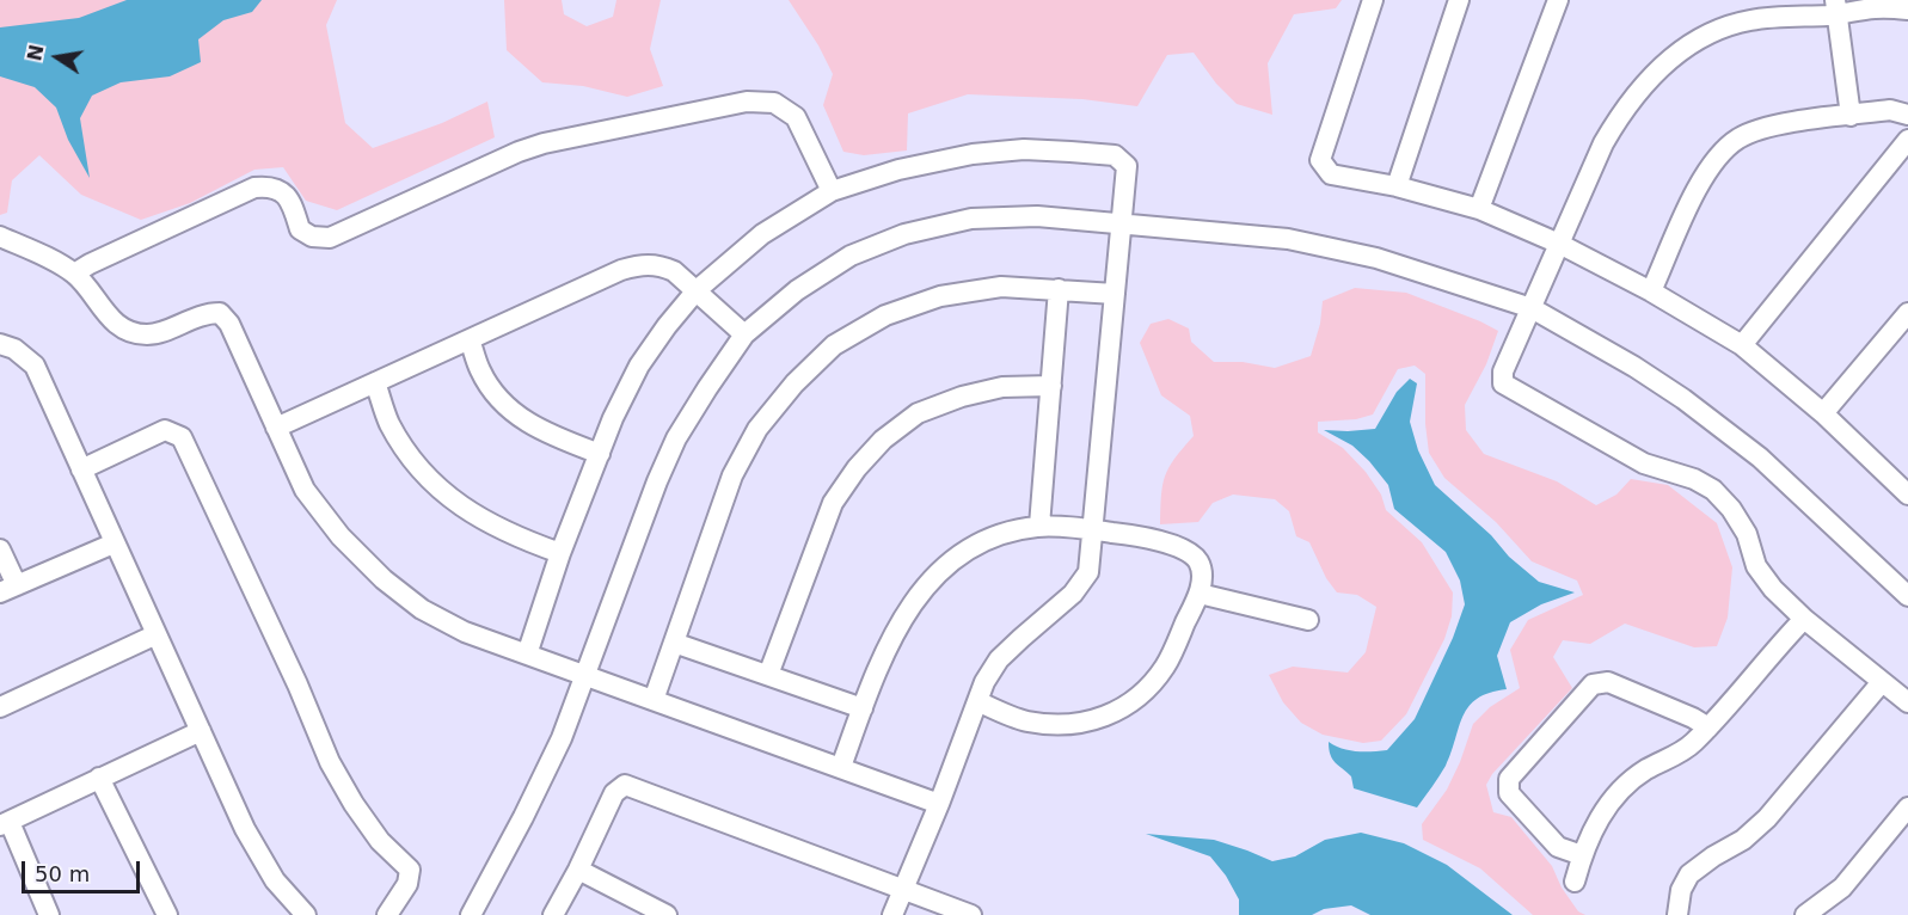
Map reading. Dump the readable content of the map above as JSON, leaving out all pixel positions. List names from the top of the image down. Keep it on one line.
{"scale_bar":"50 m","north":"left"}
